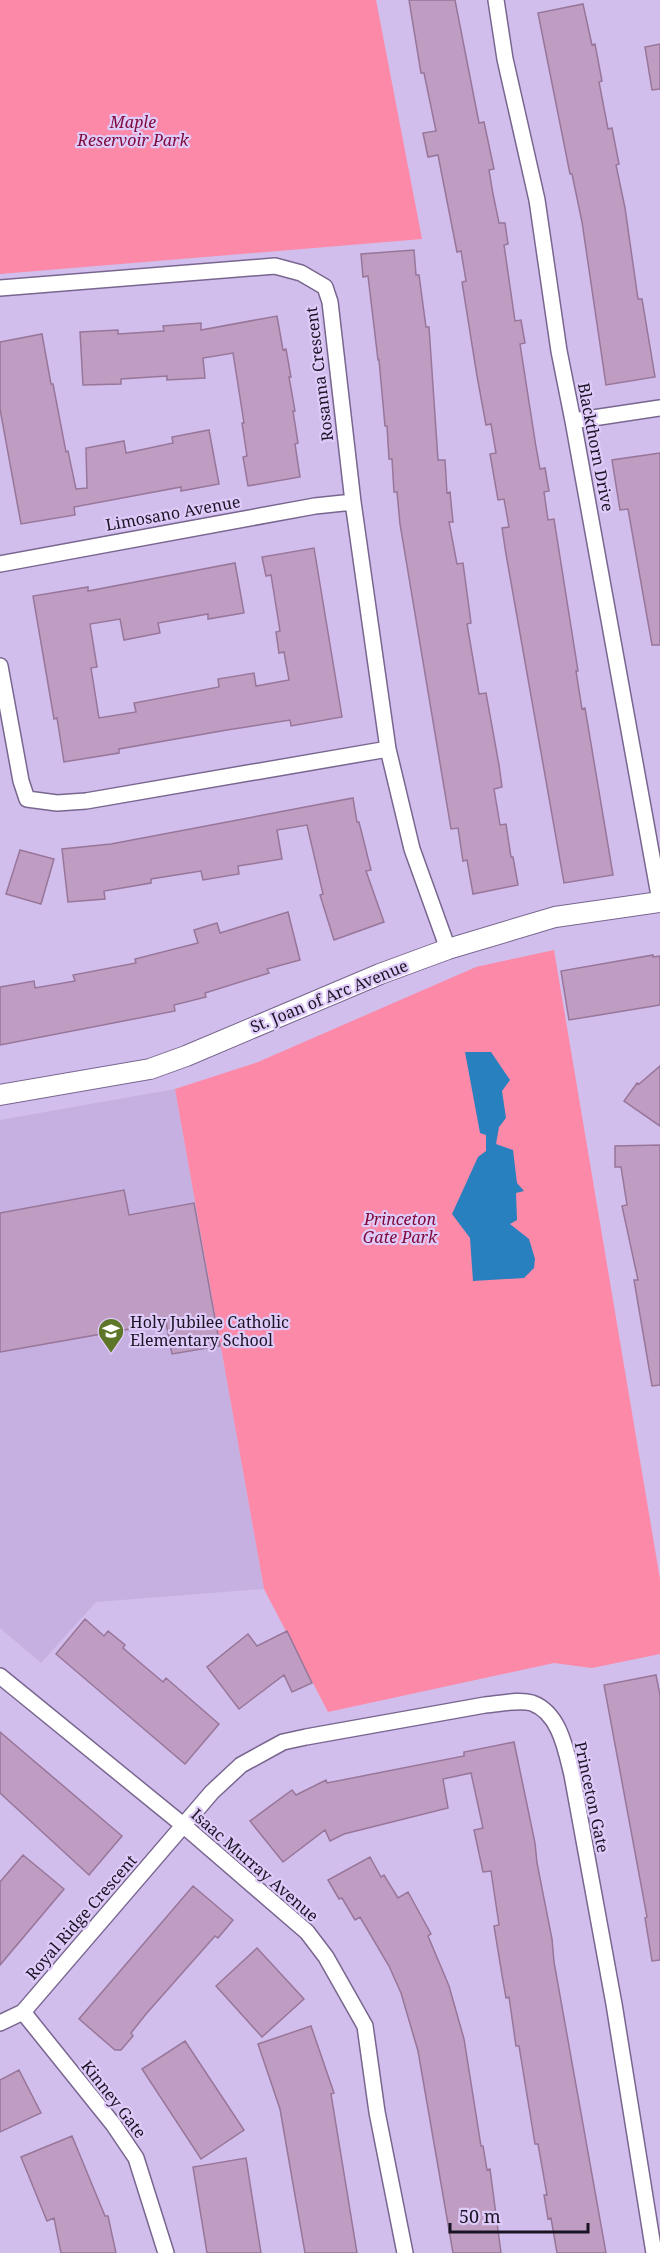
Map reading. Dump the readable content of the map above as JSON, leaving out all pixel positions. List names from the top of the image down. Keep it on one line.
{"streets":{"street":["Rosanna Crescent","Blackthorn Drive","Limosano Avenue","St. Joan of Arc Avenue","Princeton Gate","Isaac Murray Avenue","Royal Ridge Crescent","Kinney Gate"]},"crossings":[["Rosanna Crescent","Limosano Avenue"],["Rosanna Crescent","St. Joan of Arc Avenue"],["Blackthorn Drive","St. Joan of Arc Avenue"],["Princeton Gate","Isaac Murray Avenue"],["Princeton Gate","Royal Ridge Crescent"],["Isaac Murray Avenue","Royal Ridge Crescent"],["Royal Ridge Crescent","Kinney Gate"]],"parks":["Maple Reservoir Park","Princeton Gate Park"],"places":{"school or university":["Holy Jubilee Catholic Elementary School"]},"scale_bar":"50 m"}
